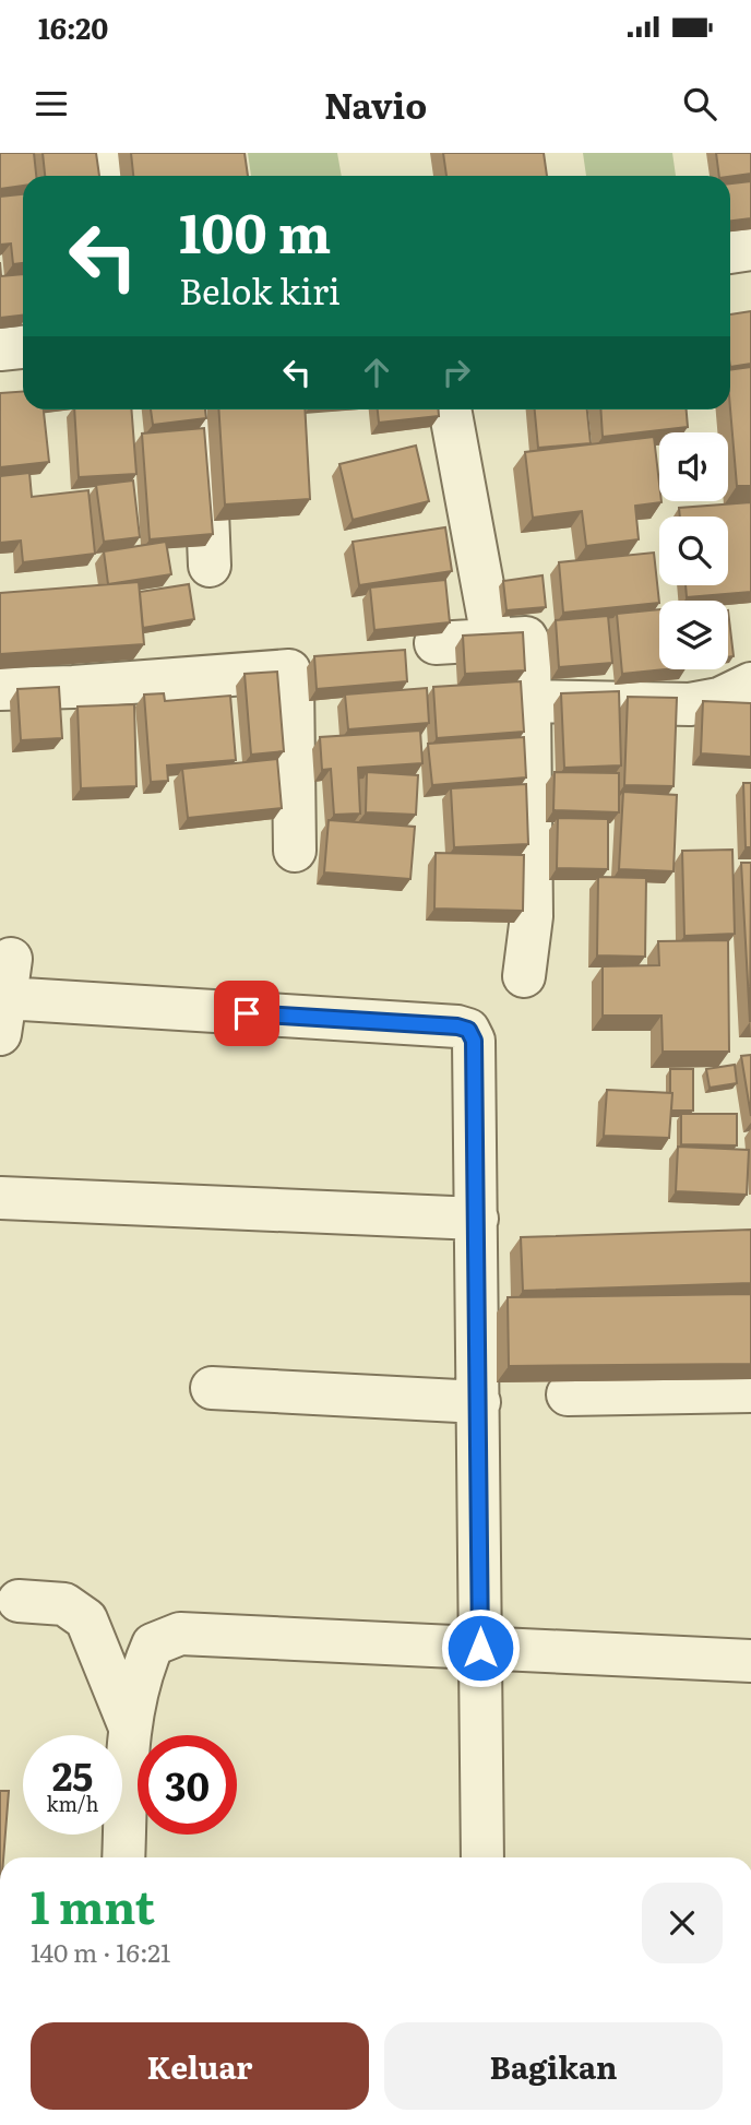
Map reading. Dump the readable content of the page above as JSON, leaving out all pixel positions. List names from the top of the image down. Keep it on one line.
{"page":{"status":"16:20","header":"Navio","turn":["100 m","Belok kiri"],"speed":"25 km/h","limit":"30","heading":["1 mnt","140 m · 16:21"],"buttons":["Keluar","Bagikan"]}}
